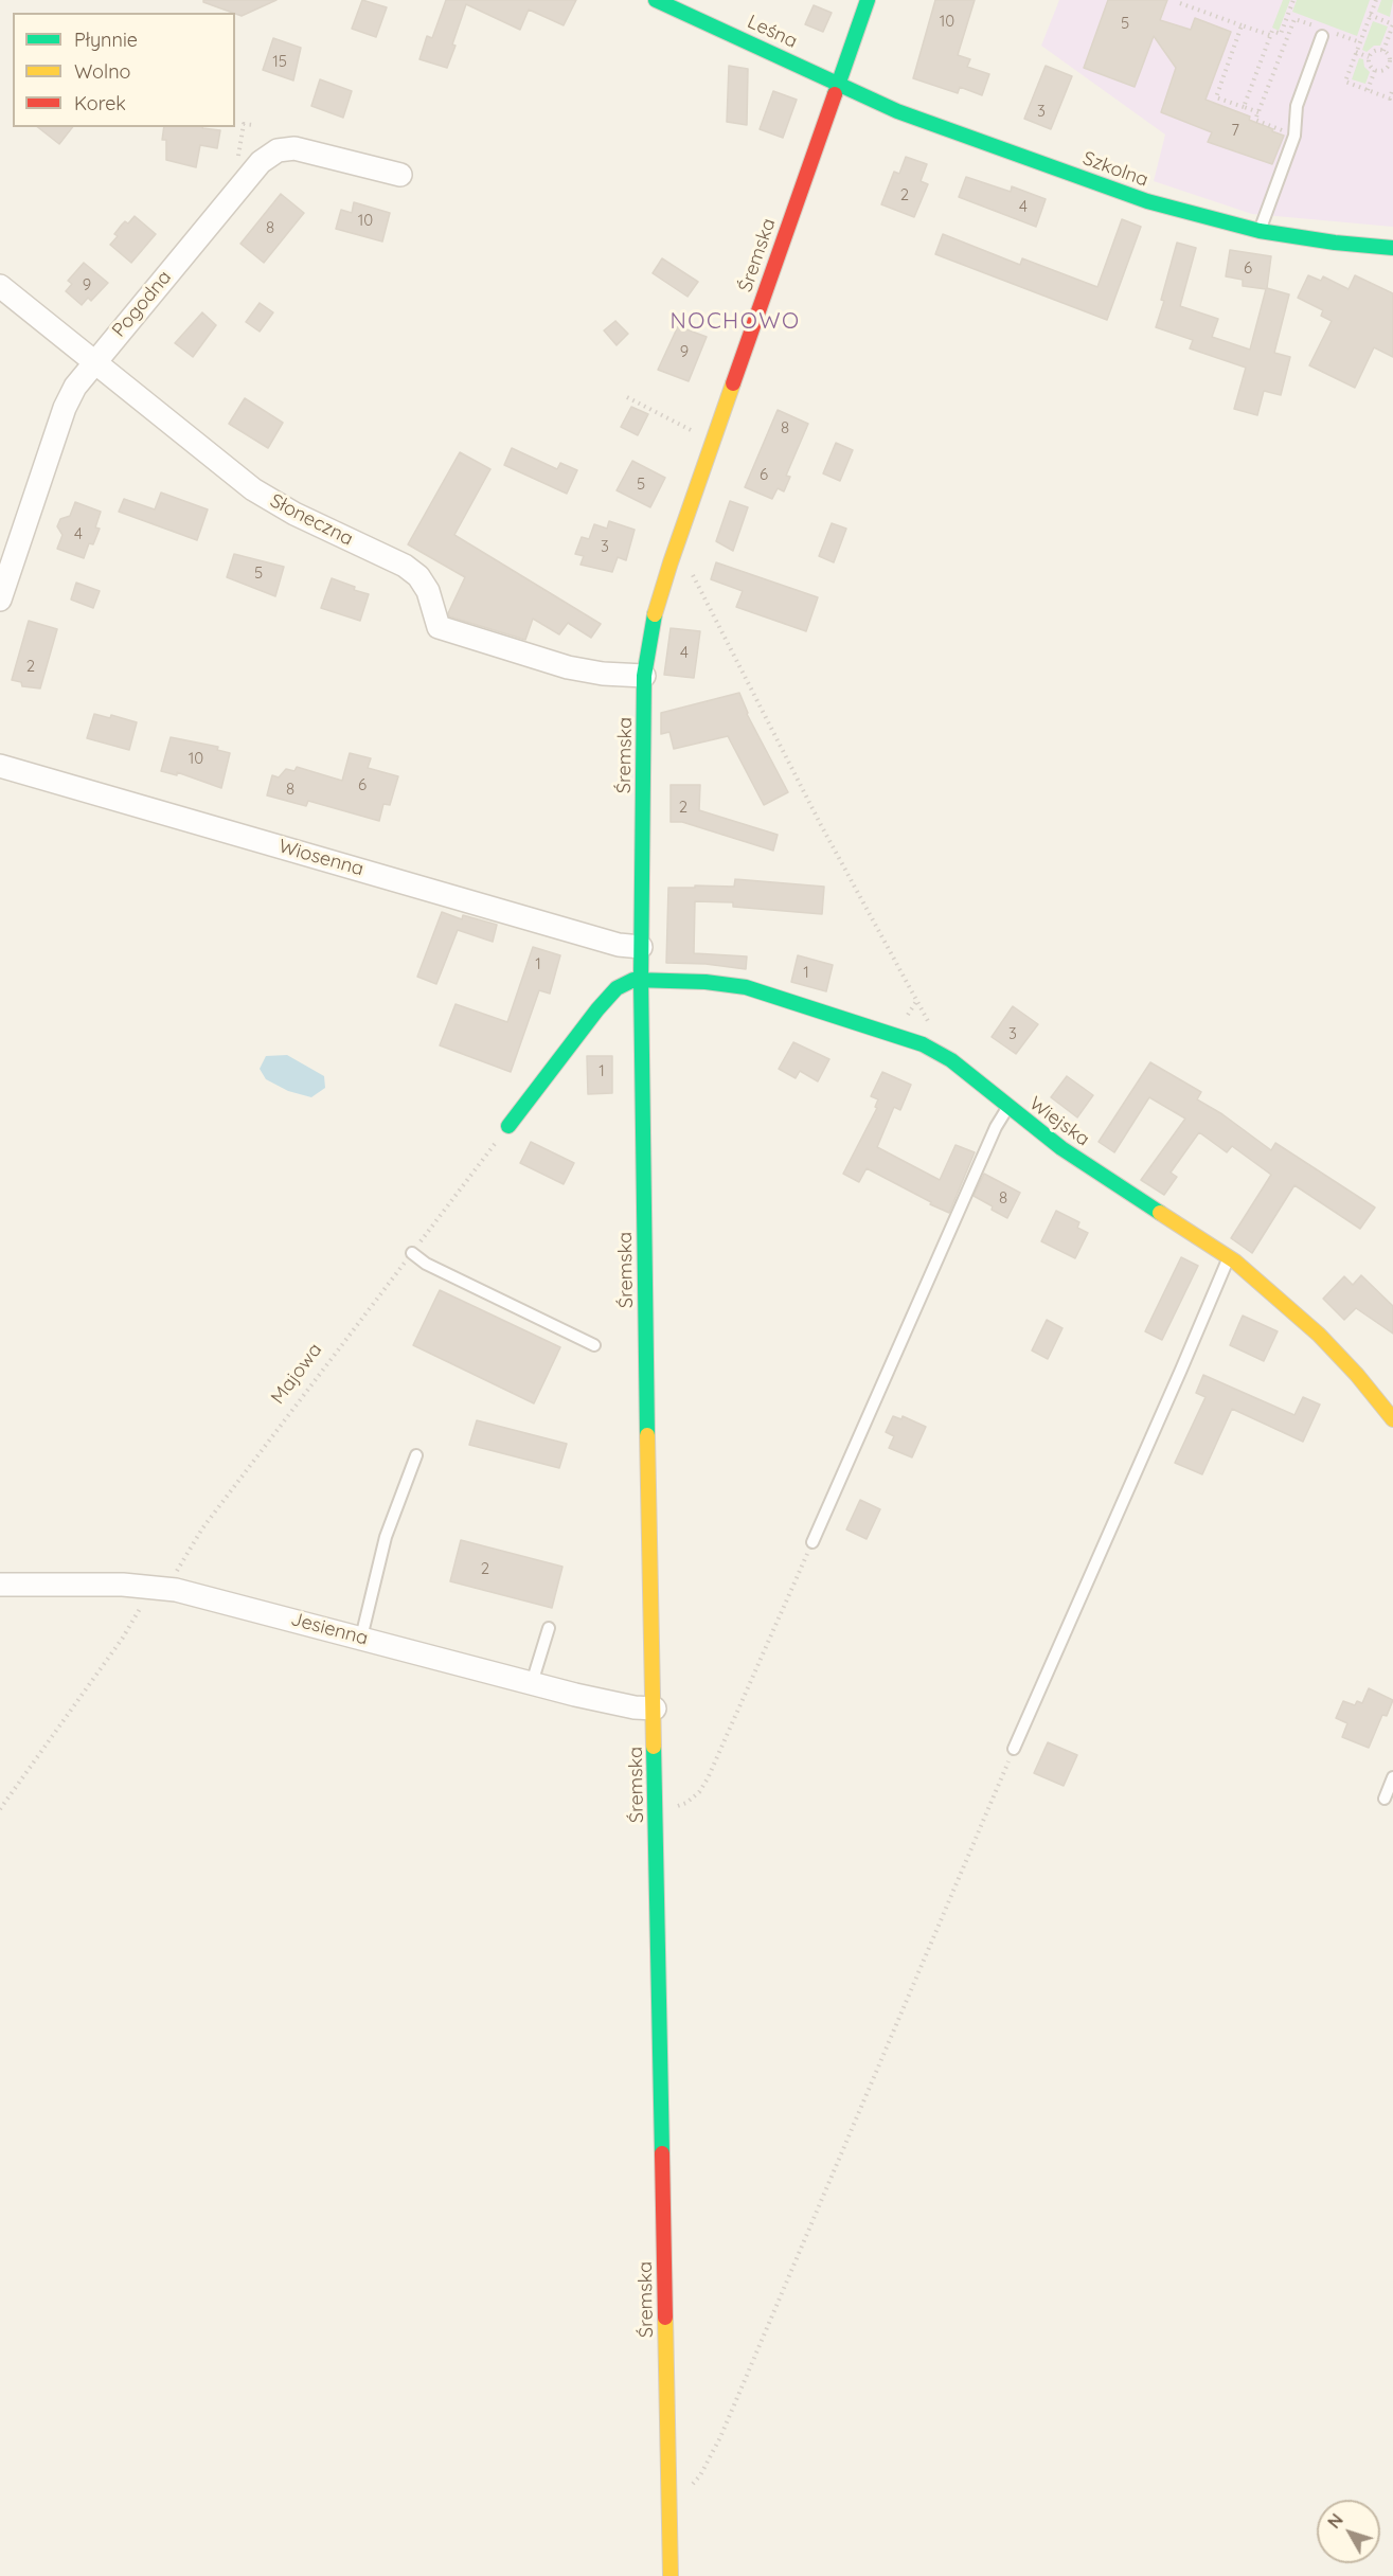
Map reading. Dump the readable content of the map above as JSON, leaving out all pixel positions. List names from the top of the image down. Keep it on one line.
{"streets":{"main road":["Leśna","Szkolna","Śremska","Wiejska"],"street":["Pogodna","Słoneczna","Wiosenna","Jesienna"],"path":["Majowa"]},"crossings":[["Leśna","Szkolna"],["Leśna","Śremska"],["Szkolna","Śremska"],["Śremska","Słoneczna"],["Śremska","Wiosenna"],["Śremska","Wiejska"],["Śremska","Jesienna"],["Pogodna","Słoneczna"],["Majowa","Jesienna"]],"districts":["NOCHOWO"],"house_numbers":["10","5","15","3","7","2","4","10","8","6","9","9","8","6","5","4","3","5","4","2","10","6","8","2","1","1","3","1","8","2"],"legend":["Płynnie","Wolno","Korek"],"north":"top left"}
